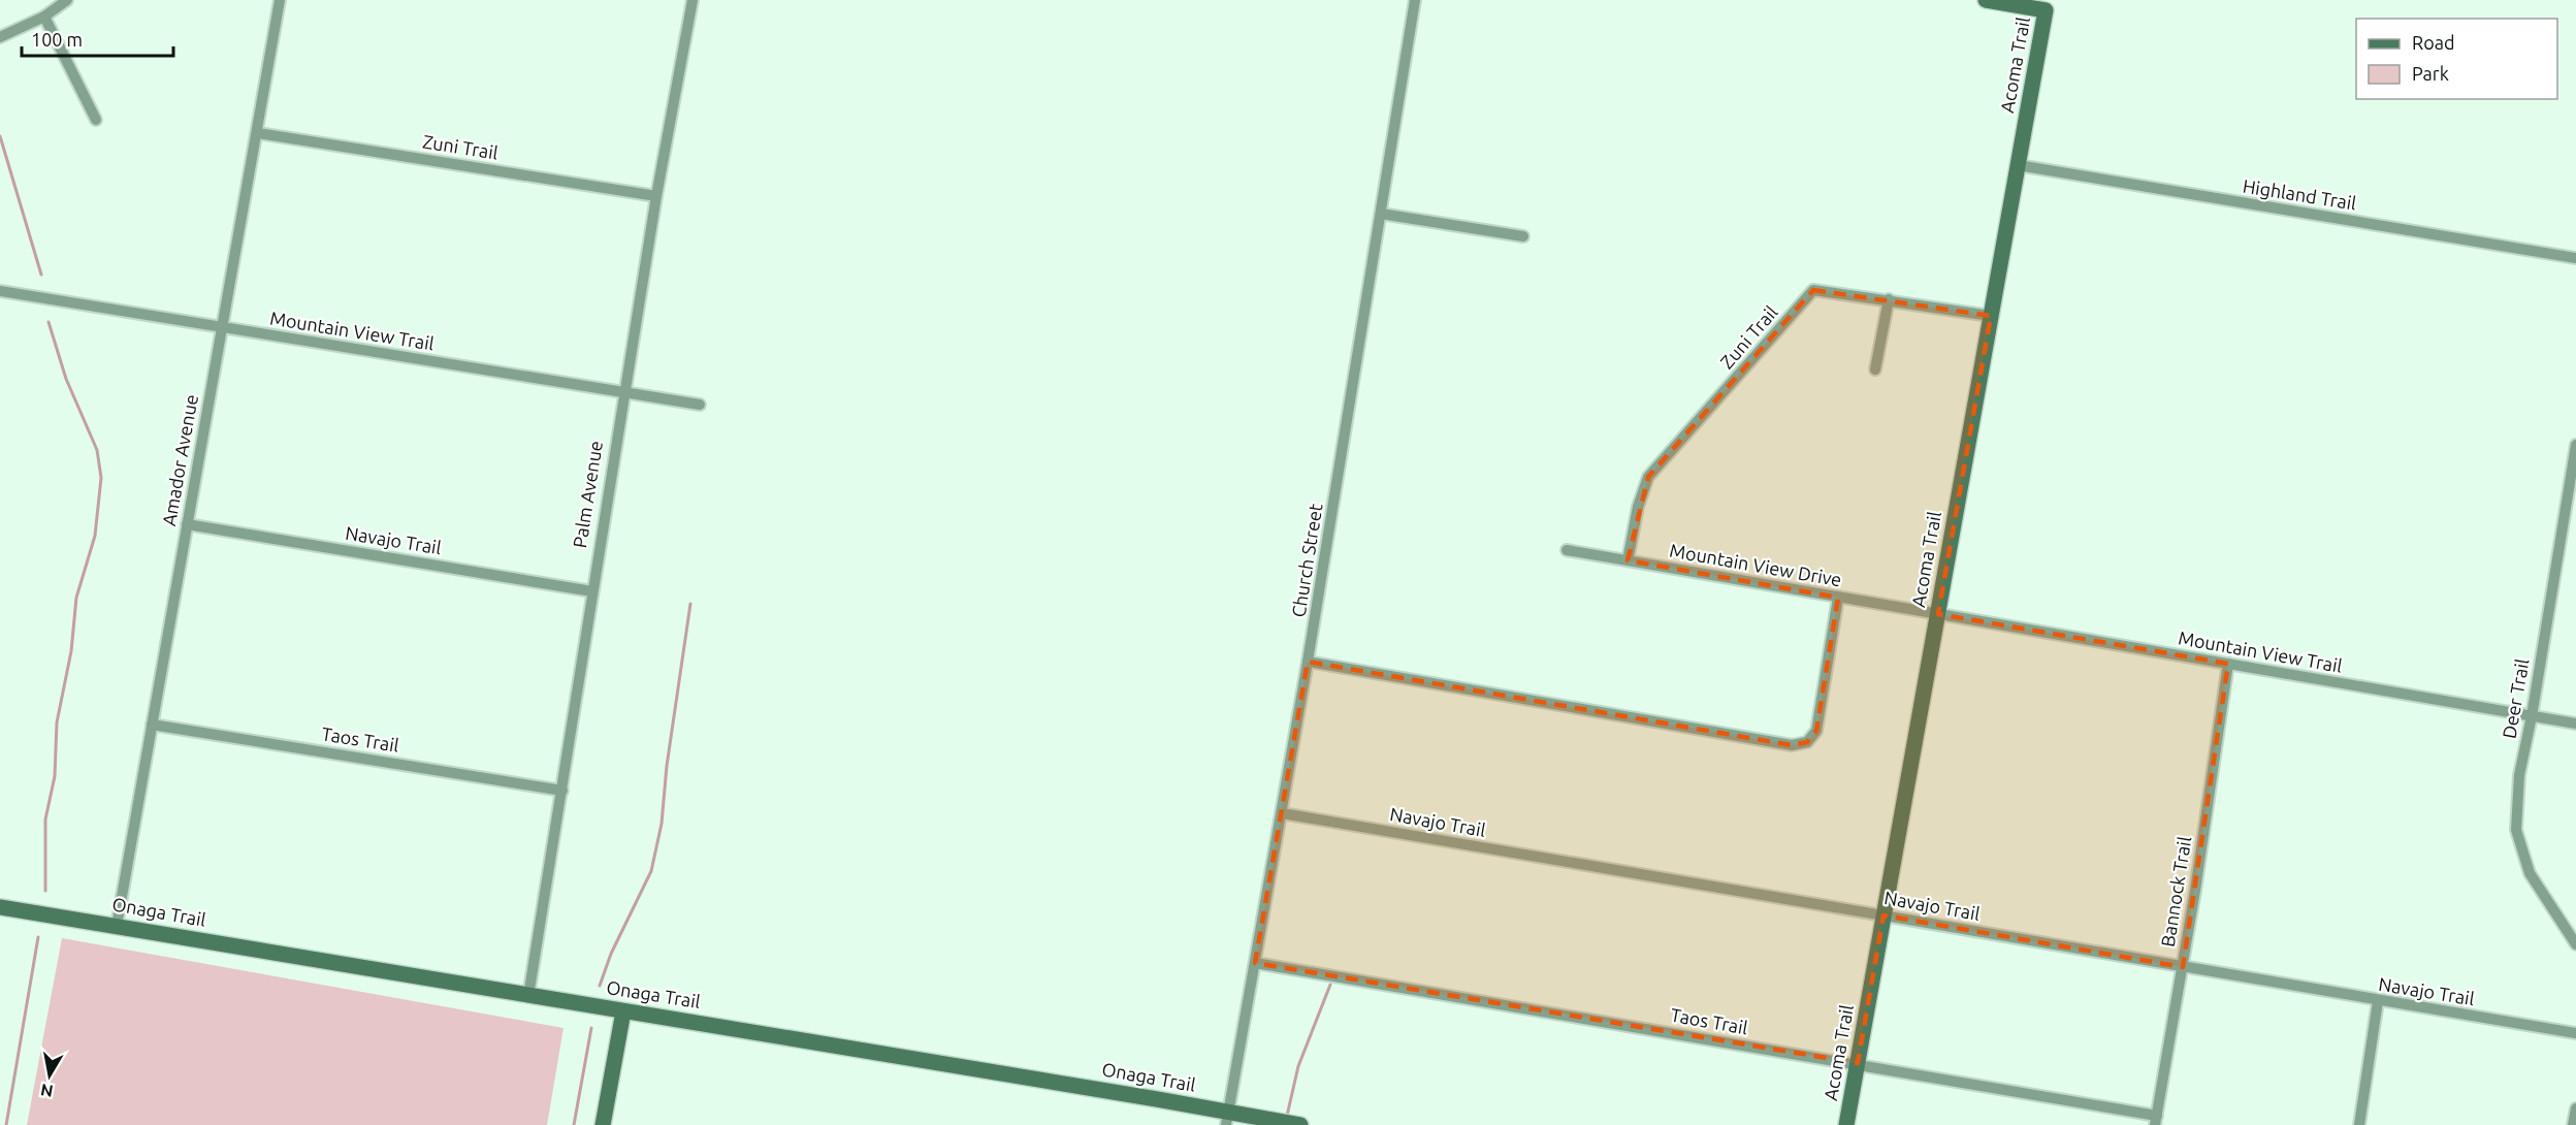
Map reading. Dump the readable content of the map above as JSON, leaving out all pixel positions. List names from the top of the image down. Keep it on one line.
{"streets":{"street":["Acoma Trail","Zuni Trail","Highland Trail","Mountain View Trail","Amador Avenue","Palm Avenue","Navajo Trail","Church Street","Mountain View Drive","Deer Trail","Taos Trail","Bannock Trail","Onaga Trail"]},"crossings":[["Acoma Trail","Zuni Trail"],["Acoma Trail","Highland Trail"],["Acoma Trail","Mountain View Trail"],["Acoma Trail","Navajo Trail"],["Acoma Trail","Mountain View Drive"],["Acoma Trail","Taos Trail"],["Zuni Trail","Amador Avenue"],["Zuni Trail","Palm Avenue"],["Zuni Trail","Mountain View Drive"],["Mountain View Trail","Amador Avenue"],["Mountain View Trail","Palm Avenue"],["Mountain View Trail","Mountain View Drive"],["Mountain View Trail","Deer Trail"],["Mountain View Trail","Bannock Trail"],["Amador Avenue","Navajo Trail"],["Amador Avenue","Taos Trail"],["Amador Avenue","Onaga Trail"],["Palm Avenue","Navajo Trail"],["Palm Avenue","Taos Trail"],["Palm Avenue","Onaga Trail"],["Navajo Trail","Church Street"],["Navajo Trail","Bannock Trail"],["Church Street","Taos Trail"],["Church Street","Onaga Trail"],["Taos Trail","Bannock Trail"]],"legend":["Road","Park"],"scale_bar":"100 m","north":"bottom"}
